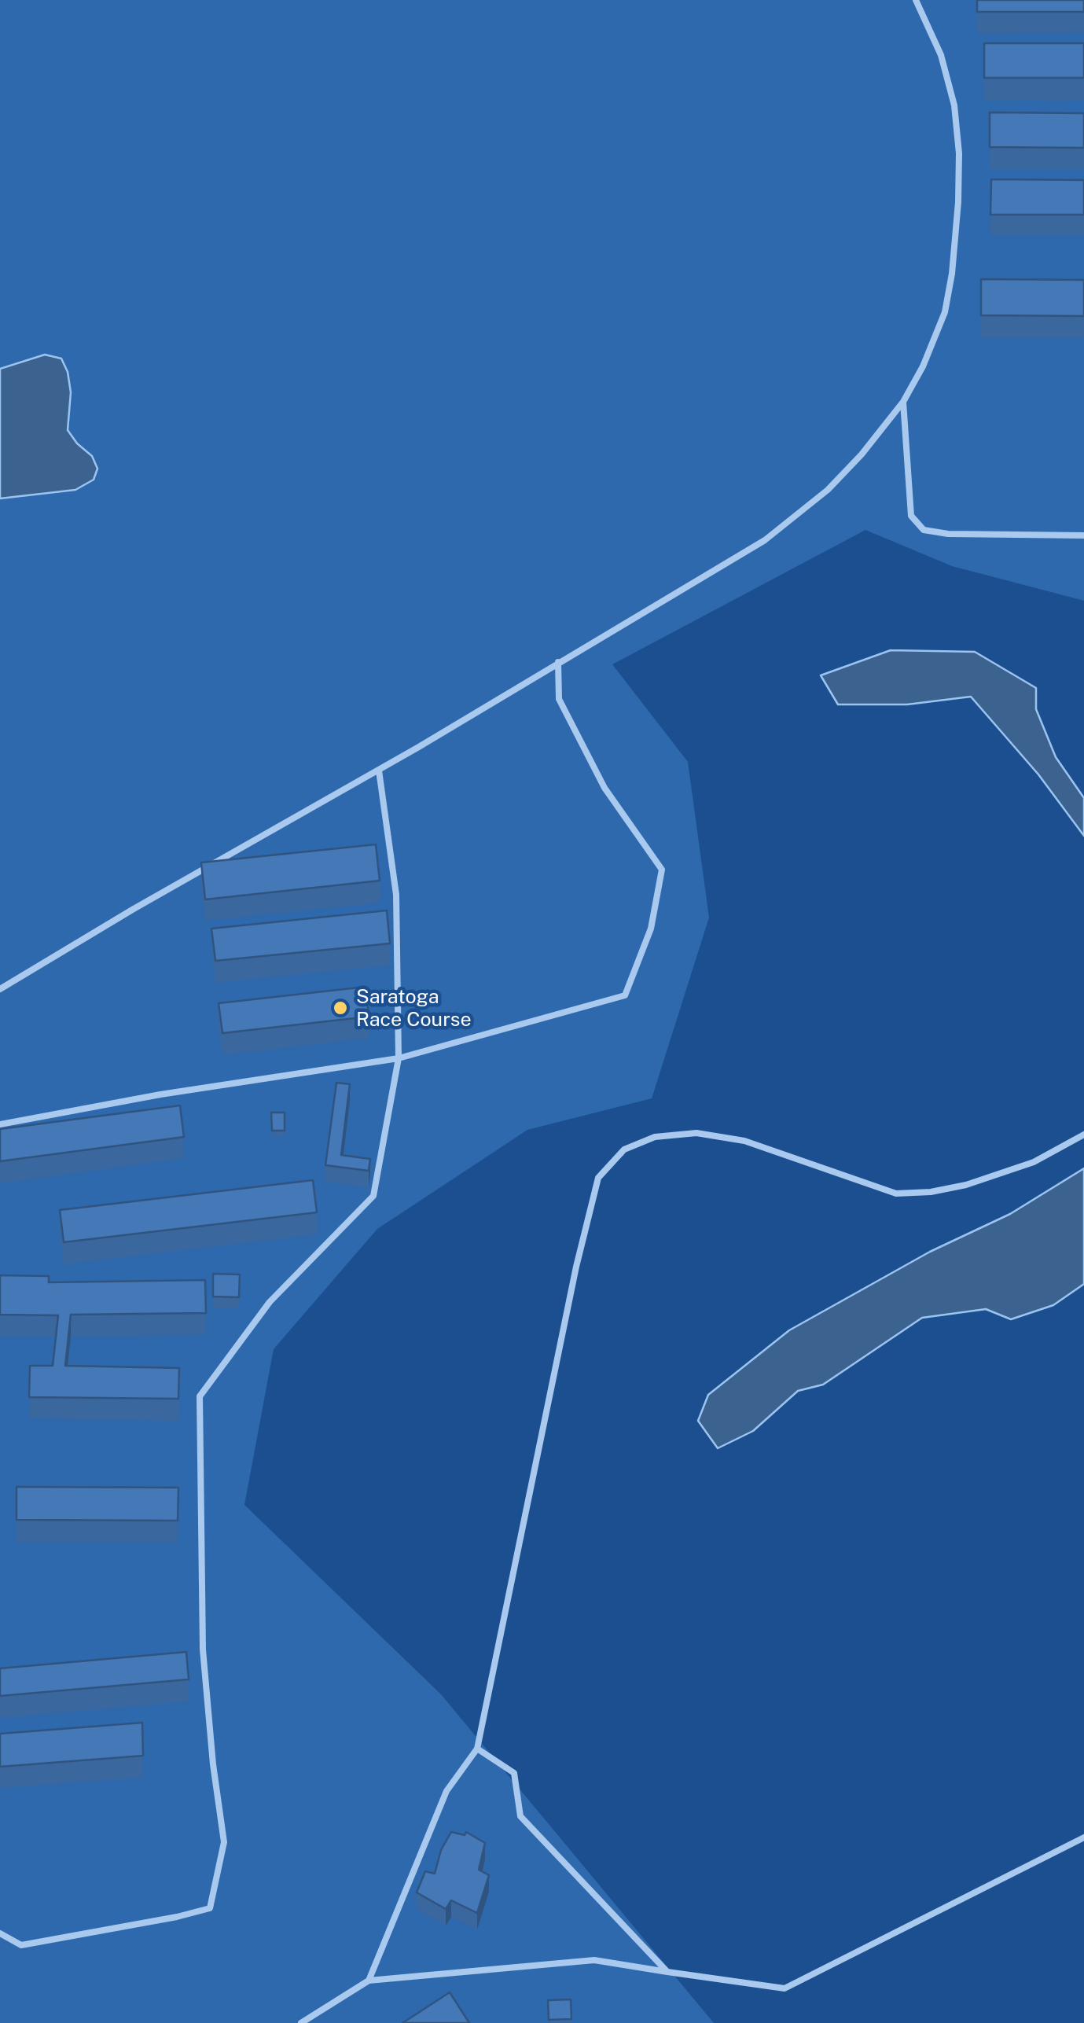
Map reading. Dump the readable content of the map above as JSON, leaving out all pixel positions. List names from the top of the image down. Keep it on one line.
{"places":["Saratoga Race Course"]}
